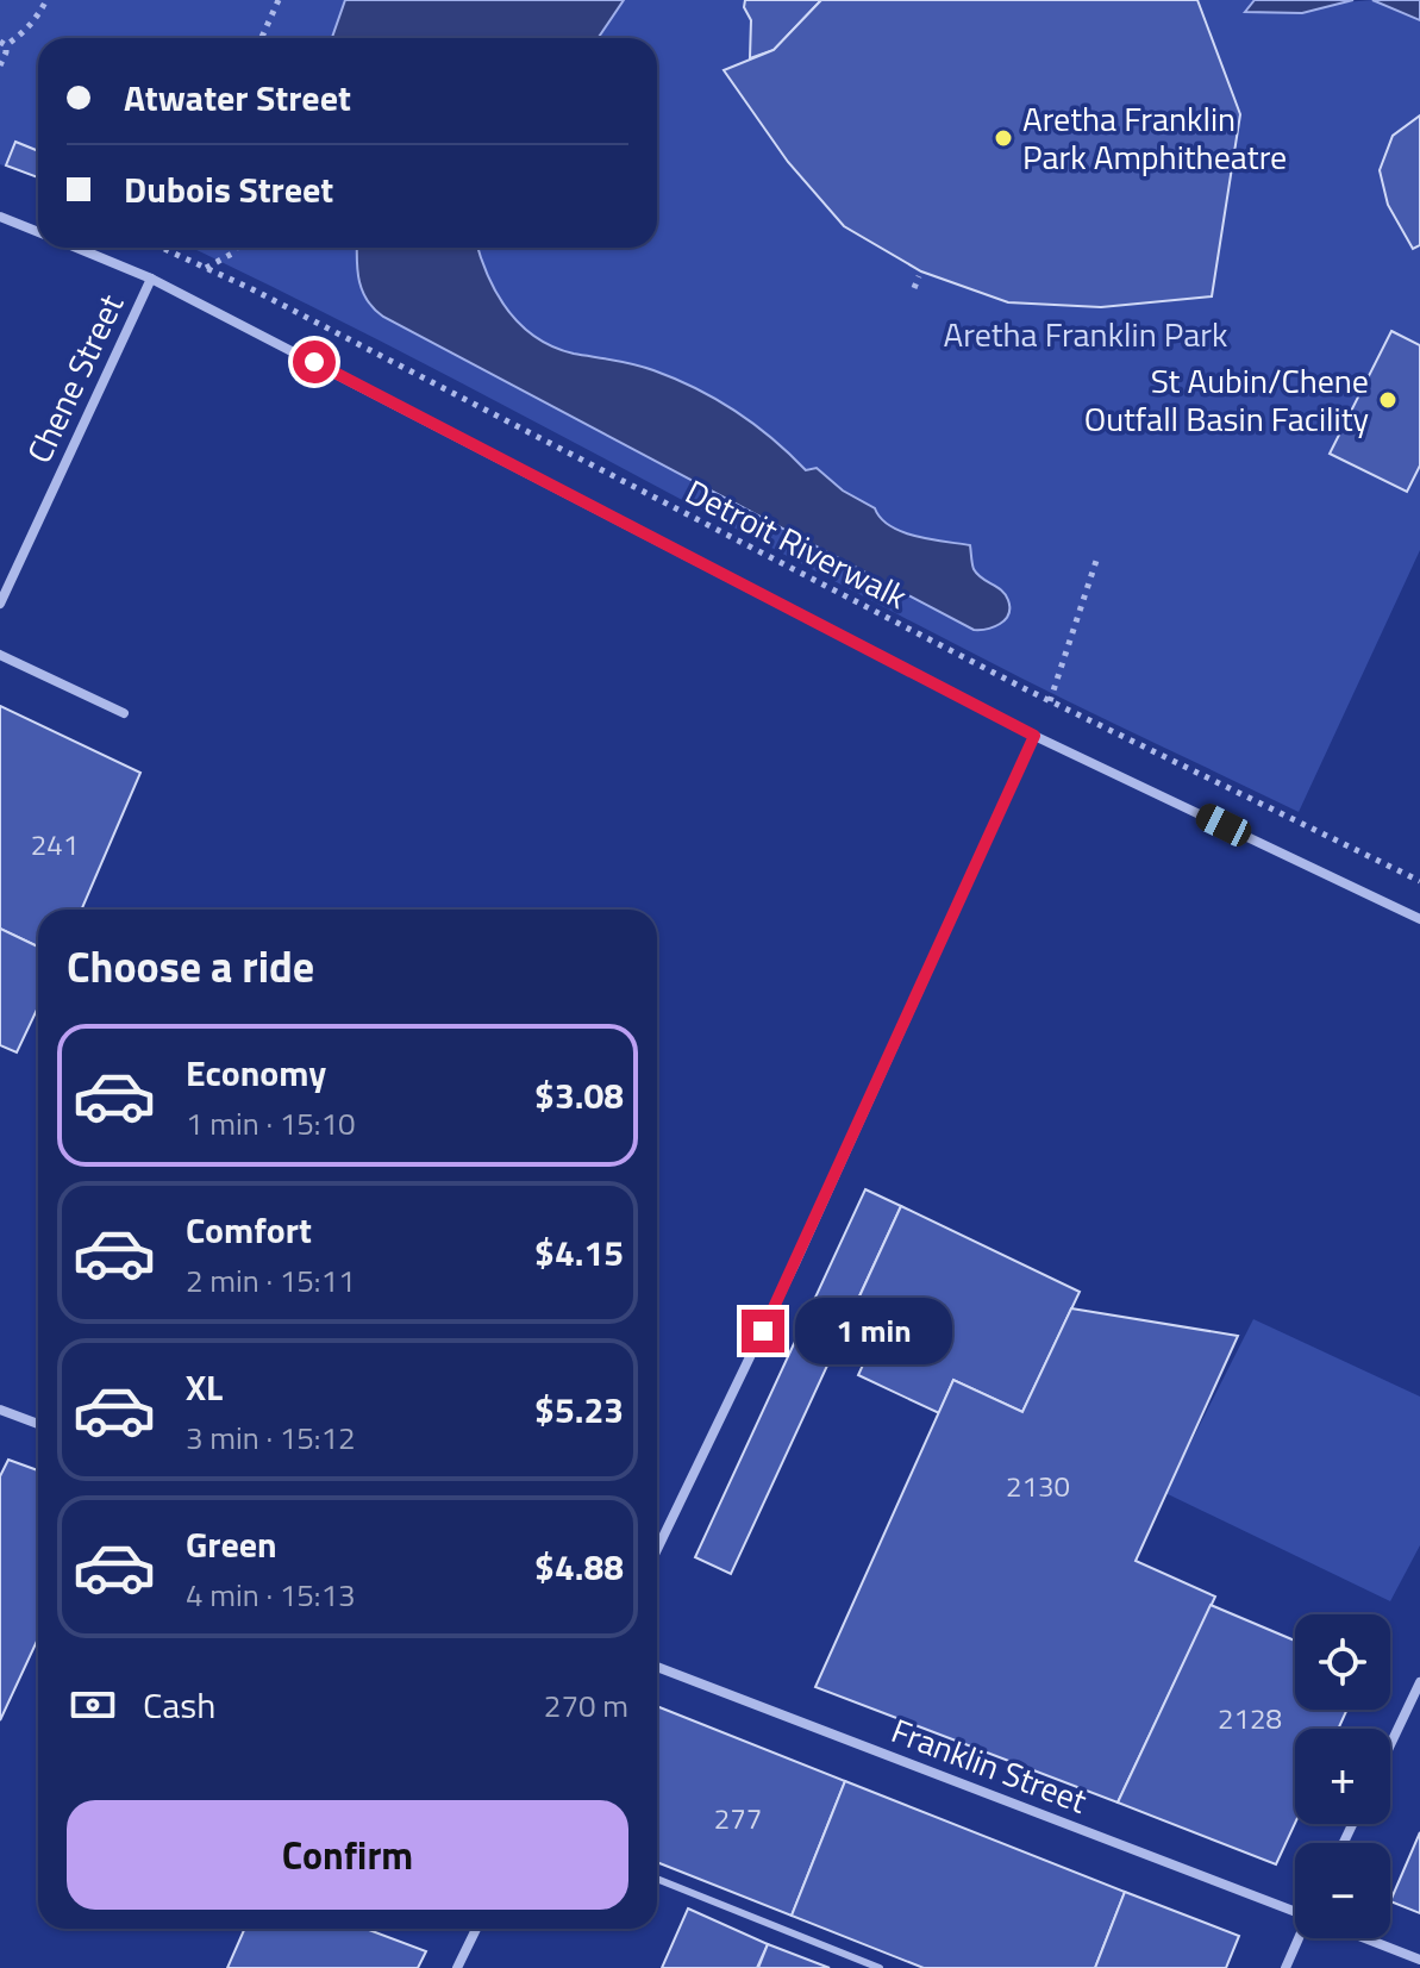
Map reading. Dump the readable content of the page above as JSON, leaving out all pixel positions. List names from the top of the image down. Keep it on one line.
{"streets":{"street":["Chene Street","Franklin Street"],"path":["Detroit Riverwalk"]},"parks":["Aretha Franklin Park"],"places":["Aretha Franklin Park Amphitheatre","St Aubin/Chene Outfall Basin Facility"],"house_numbers":["241","2130","2128","277"],"page":{"banner":["Atwater Street","Dubois Street"],"heading":"Choose a ride","list":[{"name":"Economy","note":"1 min · 15:10","value":"$3.08"},{"name":"Comfort","note":"2 min · 15:11","value":"$4.15"},{"name":"XL","note":"3 min · 15:12","value":"$5.23"},{"name":"Green","note":"4 min · 15:13","value":"$4.88"}],"bubble":"1 min","map_buttons":["+","−"],"pay":["Cash","270 m"],"buttons":"Confirm"}}
